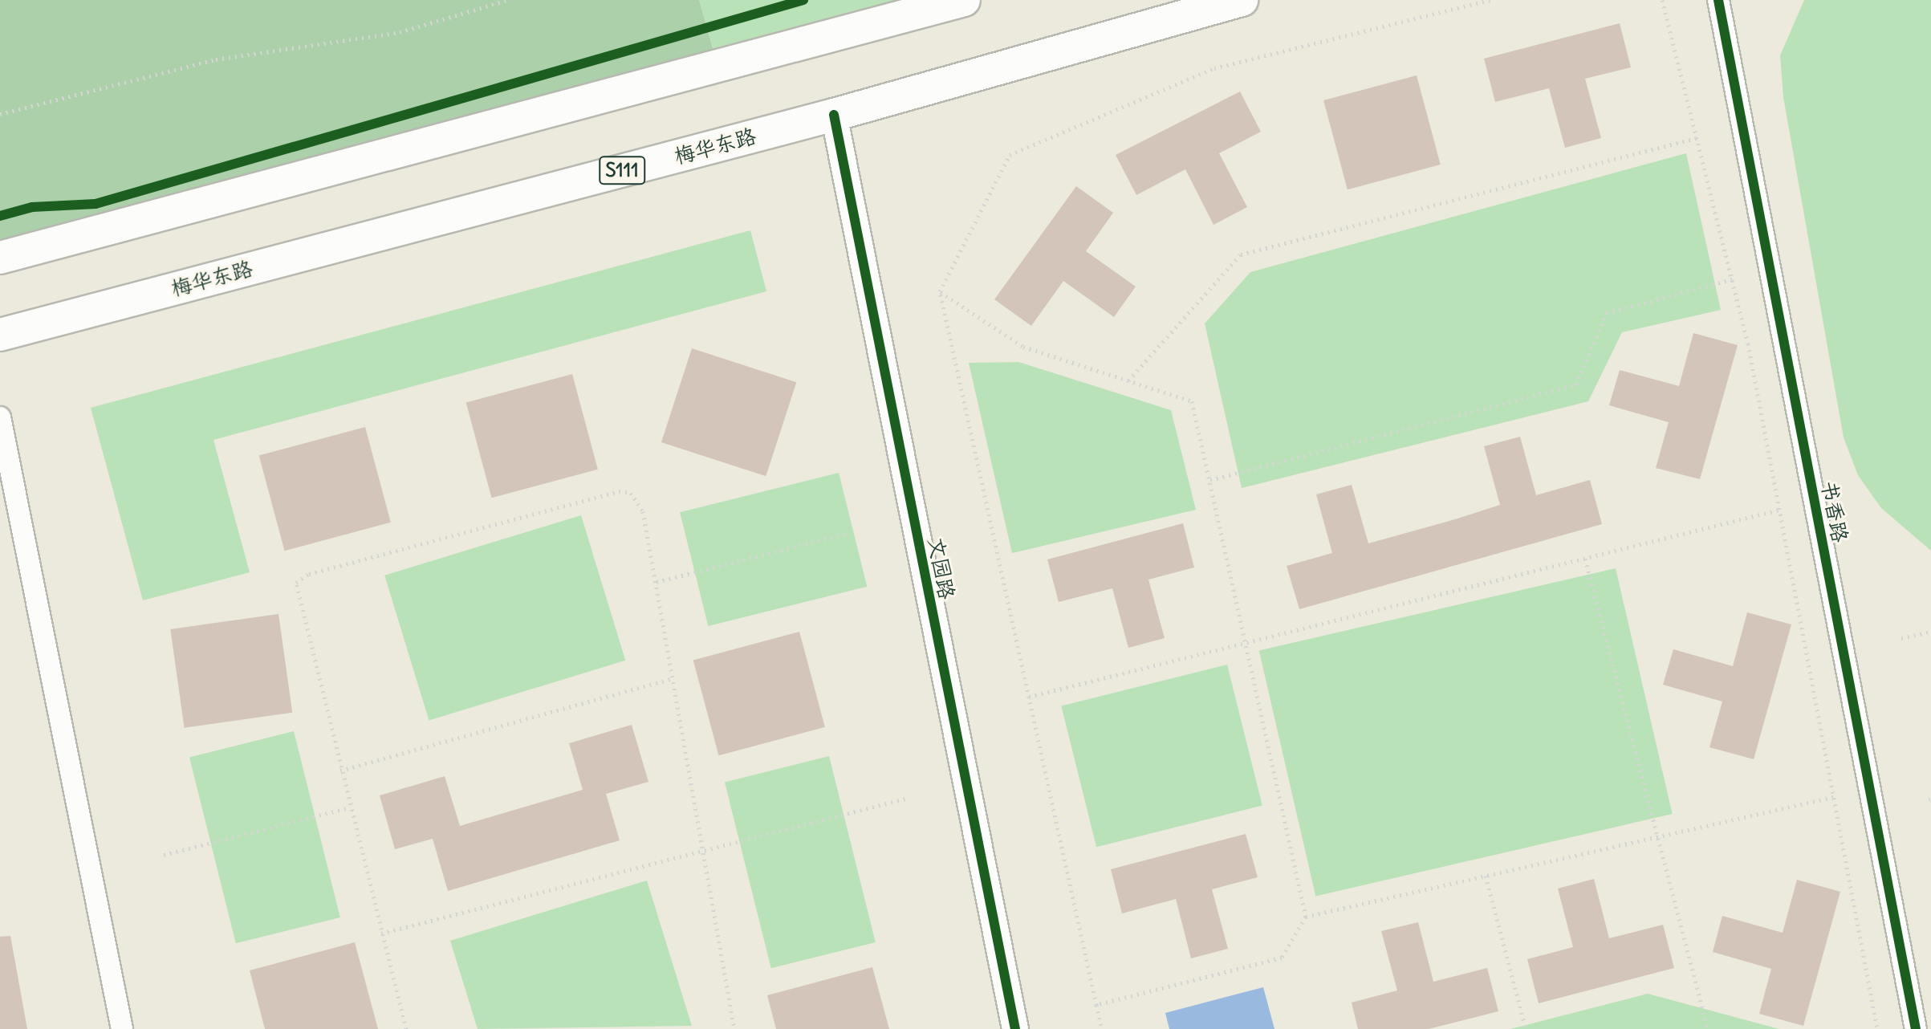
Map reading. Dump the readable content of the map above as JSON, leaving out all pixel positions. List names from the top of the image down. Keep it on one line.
{"streets":{"main road":["梅华东路","S111"],"street":["书香路","文园路"]},"crossings":[["梅华东路","文园路"]]}
